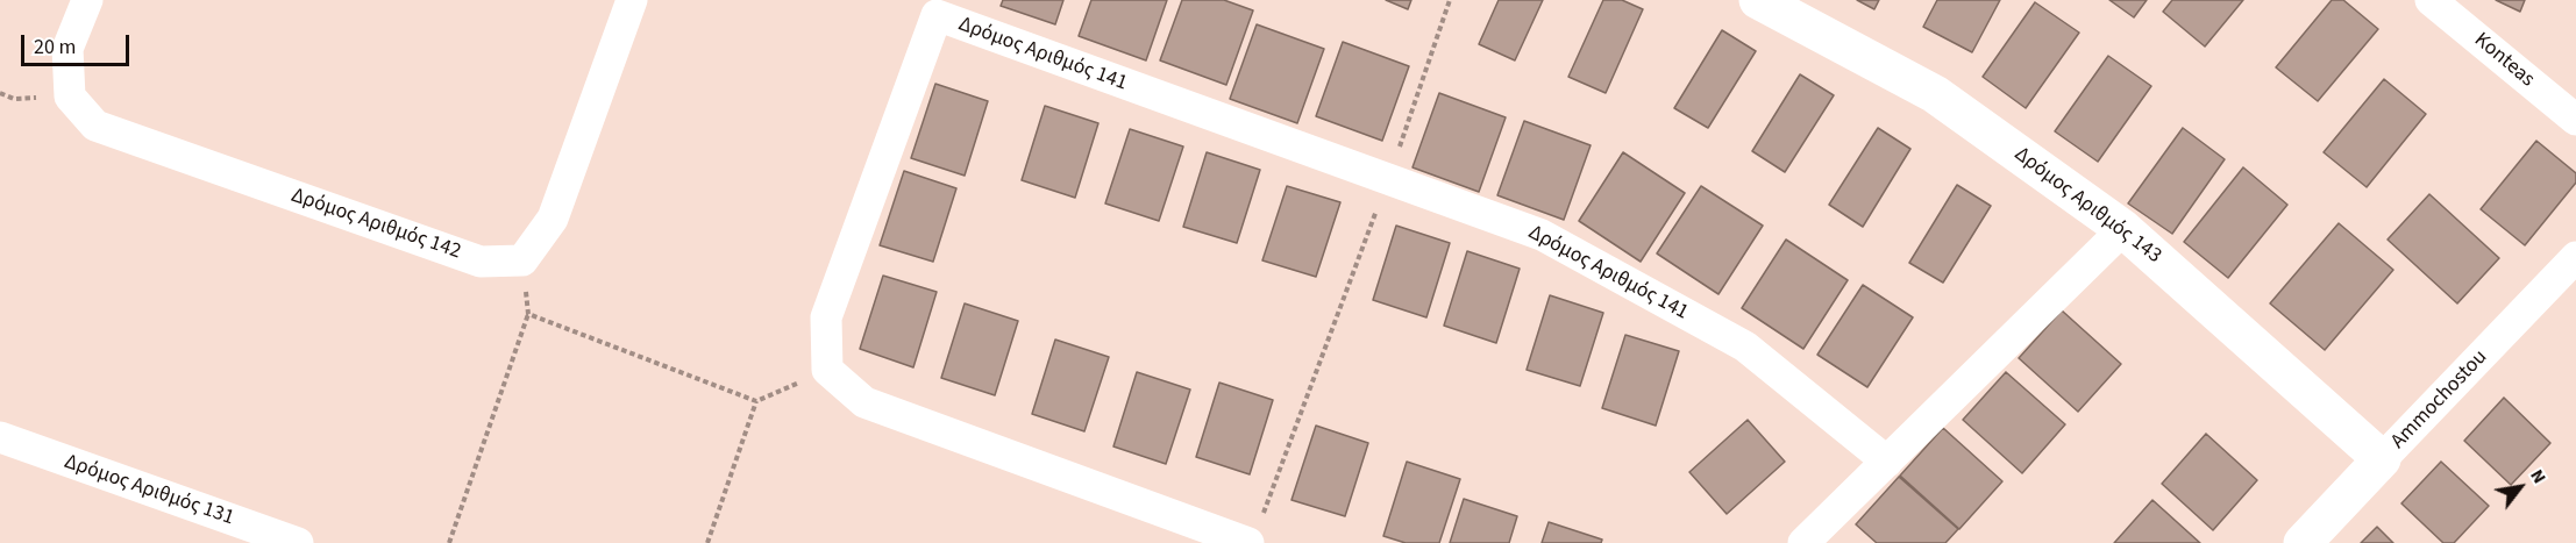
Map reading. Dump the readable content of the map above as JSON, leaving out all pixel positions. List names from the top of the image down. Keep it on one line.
{"streets":{"street":["Δρόμος Αριθμός 141","Konteas","Δρόμος Αριθμός 143","Δρόμος Αριθμός 142","Ammochostou","Δρόμος Αριθμός 131"]},"crossings":[["Δρόμος Αριθμός 143","Ammochostou"]],"scale_bar":"20 m","north":"top right"}
